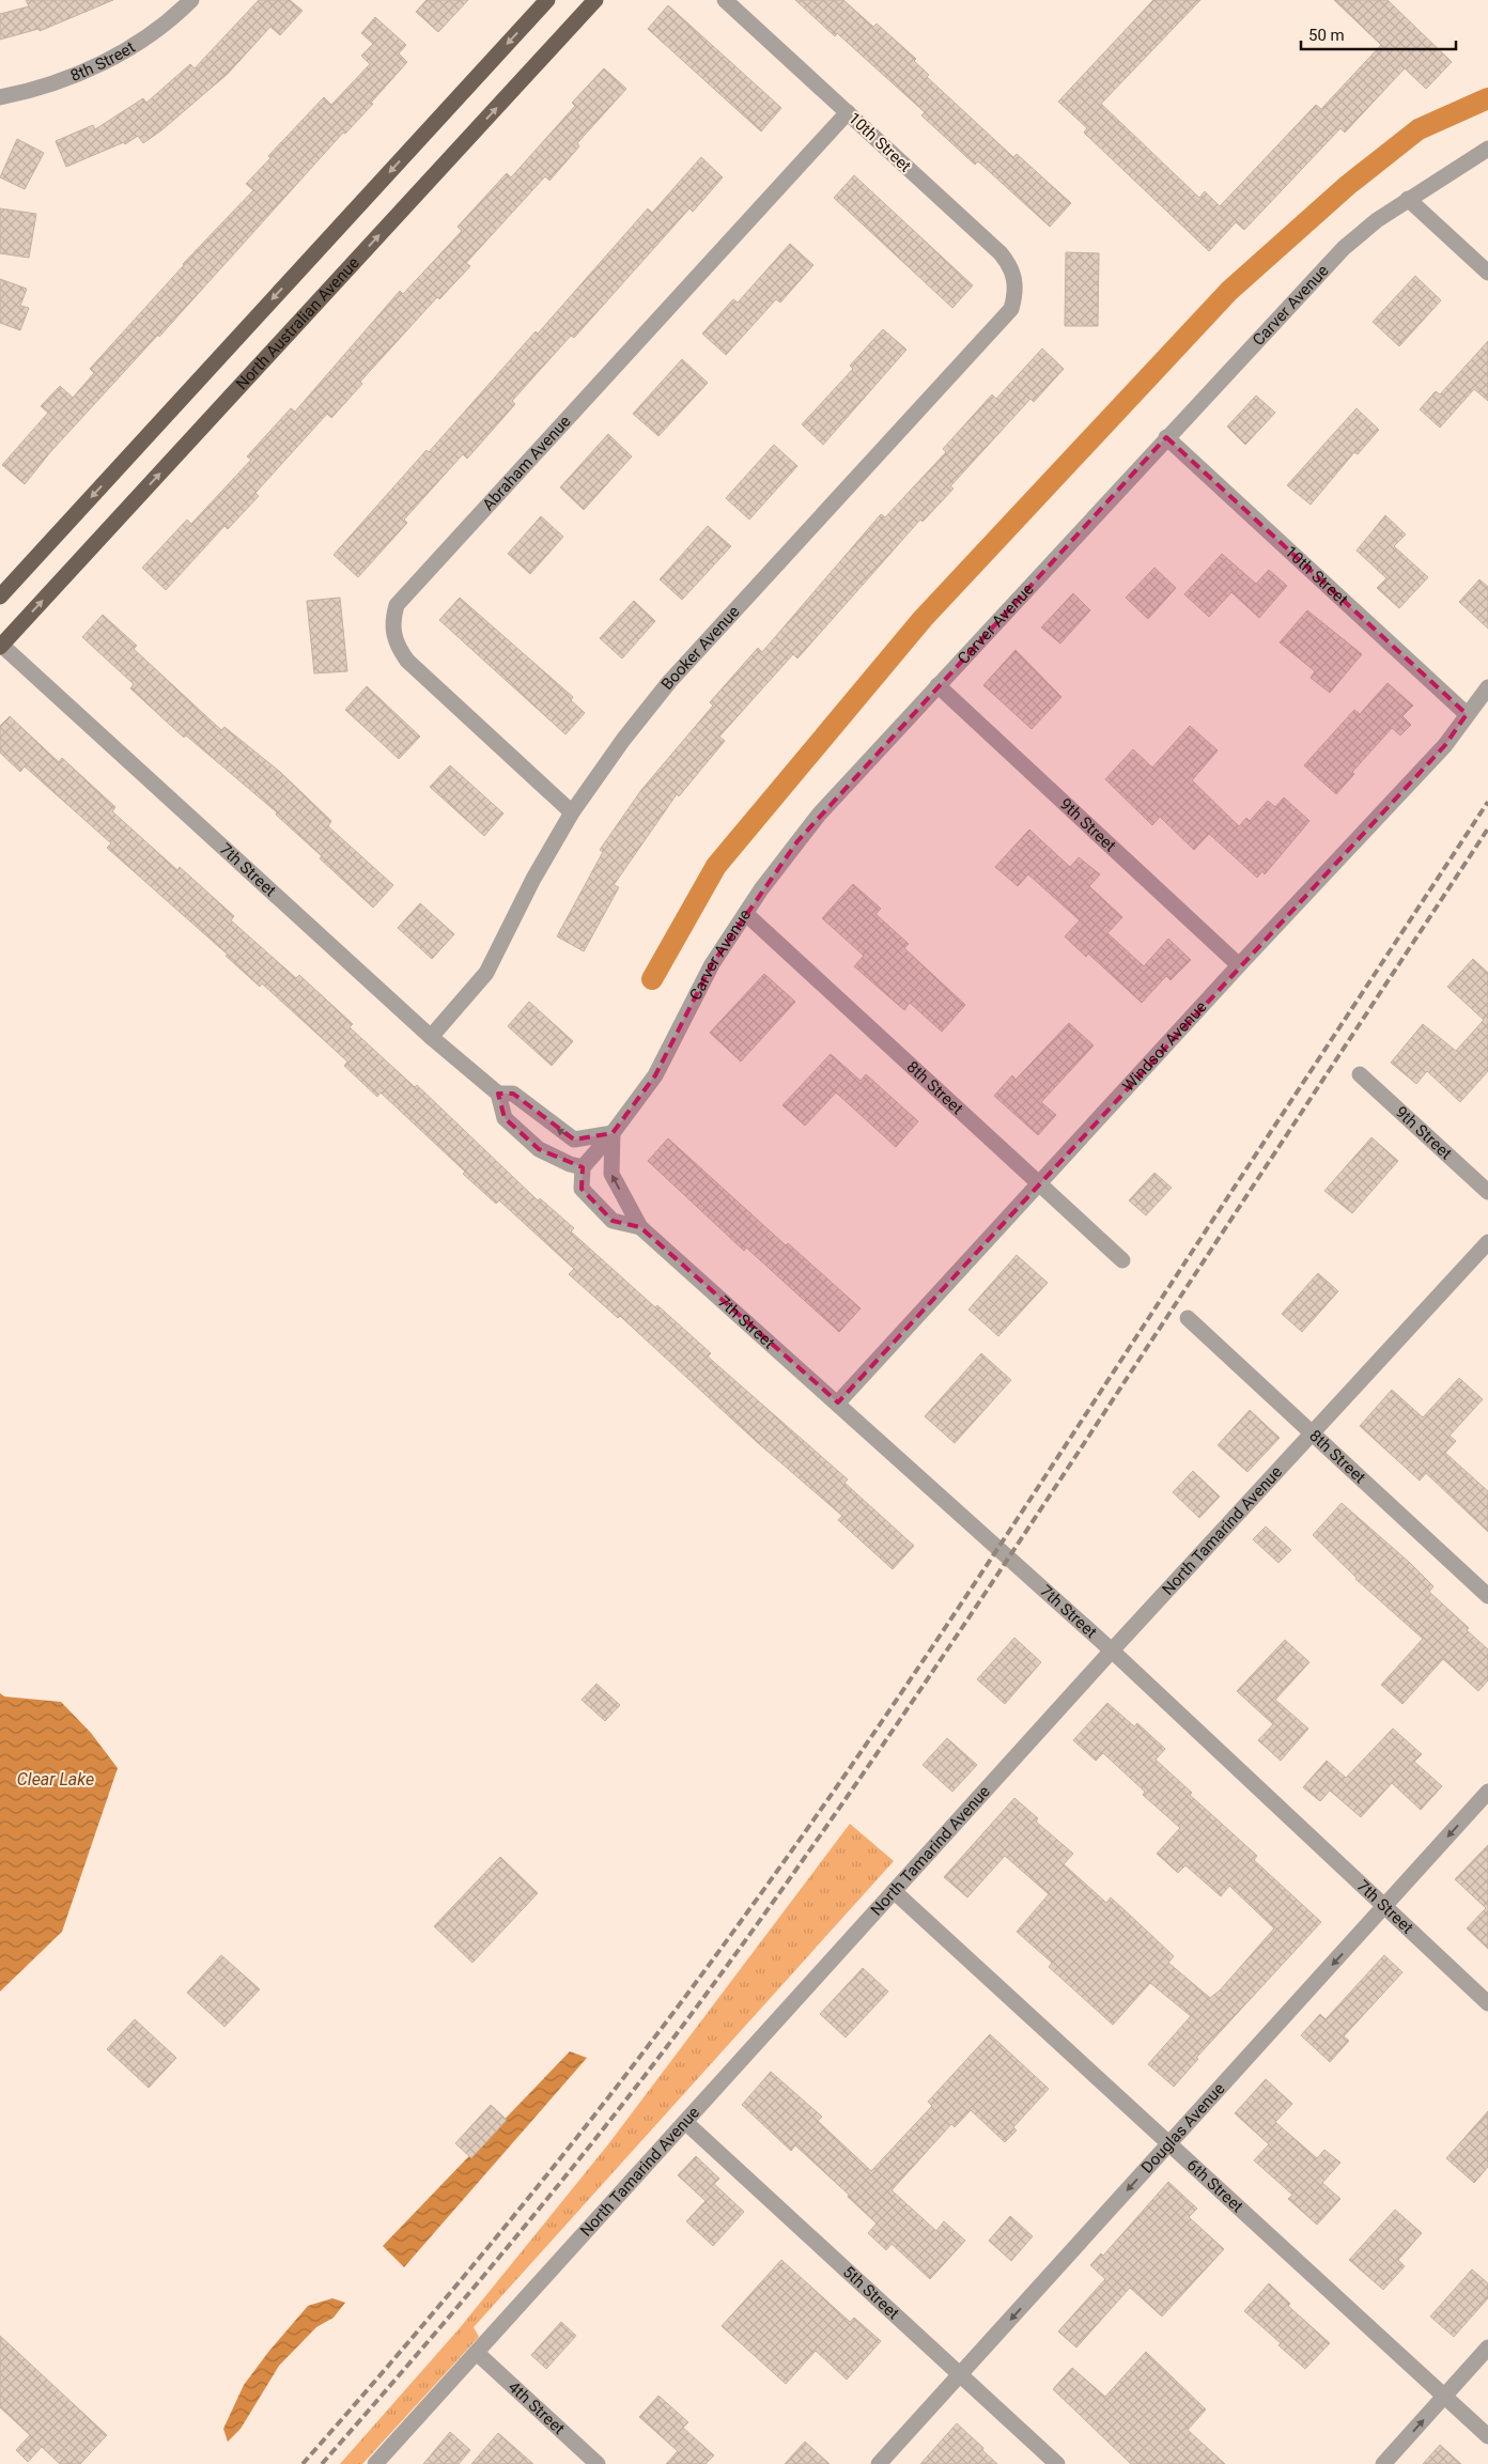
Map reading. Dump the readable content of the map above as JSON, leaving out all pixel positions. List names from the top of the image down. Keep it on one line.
{"streets":{"main road":["North Australian Avenue"],"street":["8th Street","10th Street","Carver Avenue","Abraham Avenue","Booker Avenue","9th Street","7th Street","Windsor Avenue","North Tamarind Avenue","Douglas Avenue","6th Street","5th Street","4th Street"]},"crossings":[["8th Street","Carver Avenue"],["8th Street","Windsor Avenue"],["8th Street","North Tamarind Avenue"],["10th Street","Carver Avenue"],["10th Street","Abraham Avenue"],["10th Street","Booker Avenue"],["10th Street","Windsor Avenue"],["Carver Avenue","9th Street"],["Carver Avenue","7th Street"],["North Australian Avenue","7th Street"],["Abraham Avenue","Booker Avenue"],["Booker Avenue","7th Street"],["9th Street","Windsor Avenue"],["7th Street","Windsor Avenue"],["7th Street","North Tamarind Avenue"],["7th Street","Douglas Avenue"],["North Tamarind Avenue","6th Street"],["North Tamarind Avenue","5th Street"],["North Tamarind Avenue","4th Street"],["Douglas Avenue","6th Street"],["Douglas Avenue","5th Street"]],"one_way":["Douglas Avenue"],"water":["Clear Lake"],"scale_bar":"50 m"}
